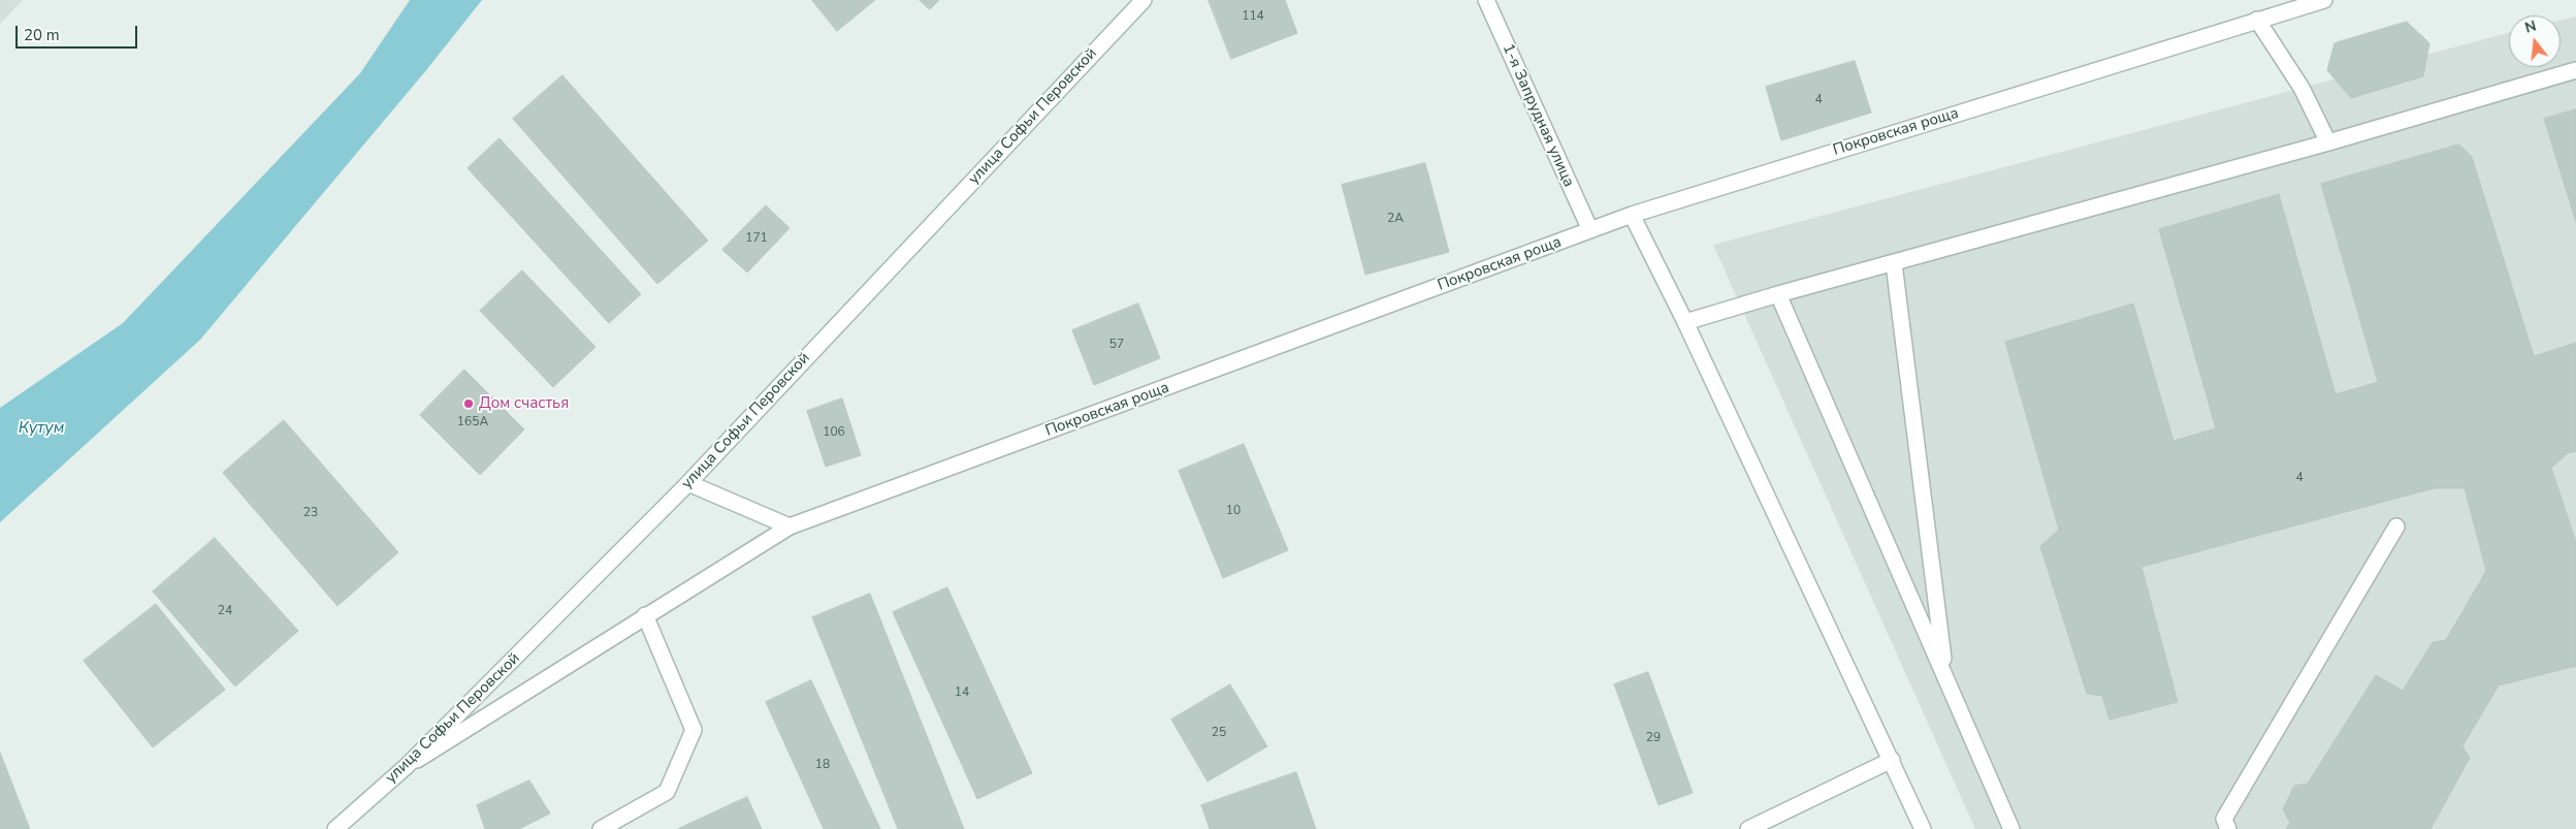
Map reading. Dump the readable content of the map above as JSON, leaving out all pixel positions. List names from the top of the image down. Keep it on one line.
{"streets":{"street":["1-я Запрудная улица","улица Софьи Перовской","Покровская роща"]},"crossings":[["1-я Запрудная улица","Покровская роща"],["улица Софьи Перовской","Покровская роща"]],"water":["Кутум"],"places":["Дом счастья"],"house_numbers":["114","4","2А","171","57","165А","106","4","10","23","24","14","25","29","18"],"scale_bar":"20 m","north":"top"}
